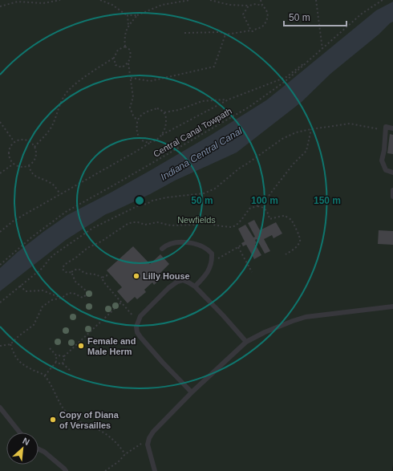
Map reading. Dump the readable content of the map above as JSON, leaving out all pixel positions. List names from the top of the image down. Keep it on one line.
{"streets":{"path":["Central Canal Towpath"]},"water":["Indiana Central Canal"],"parks":["Newfields"],"places":["Lilly House","Female and Male Herm","Copy of Diana of Versailles"],"scale_bar":"50 m","north":"top right","rings":["50 m","100 m","150 m"]}
